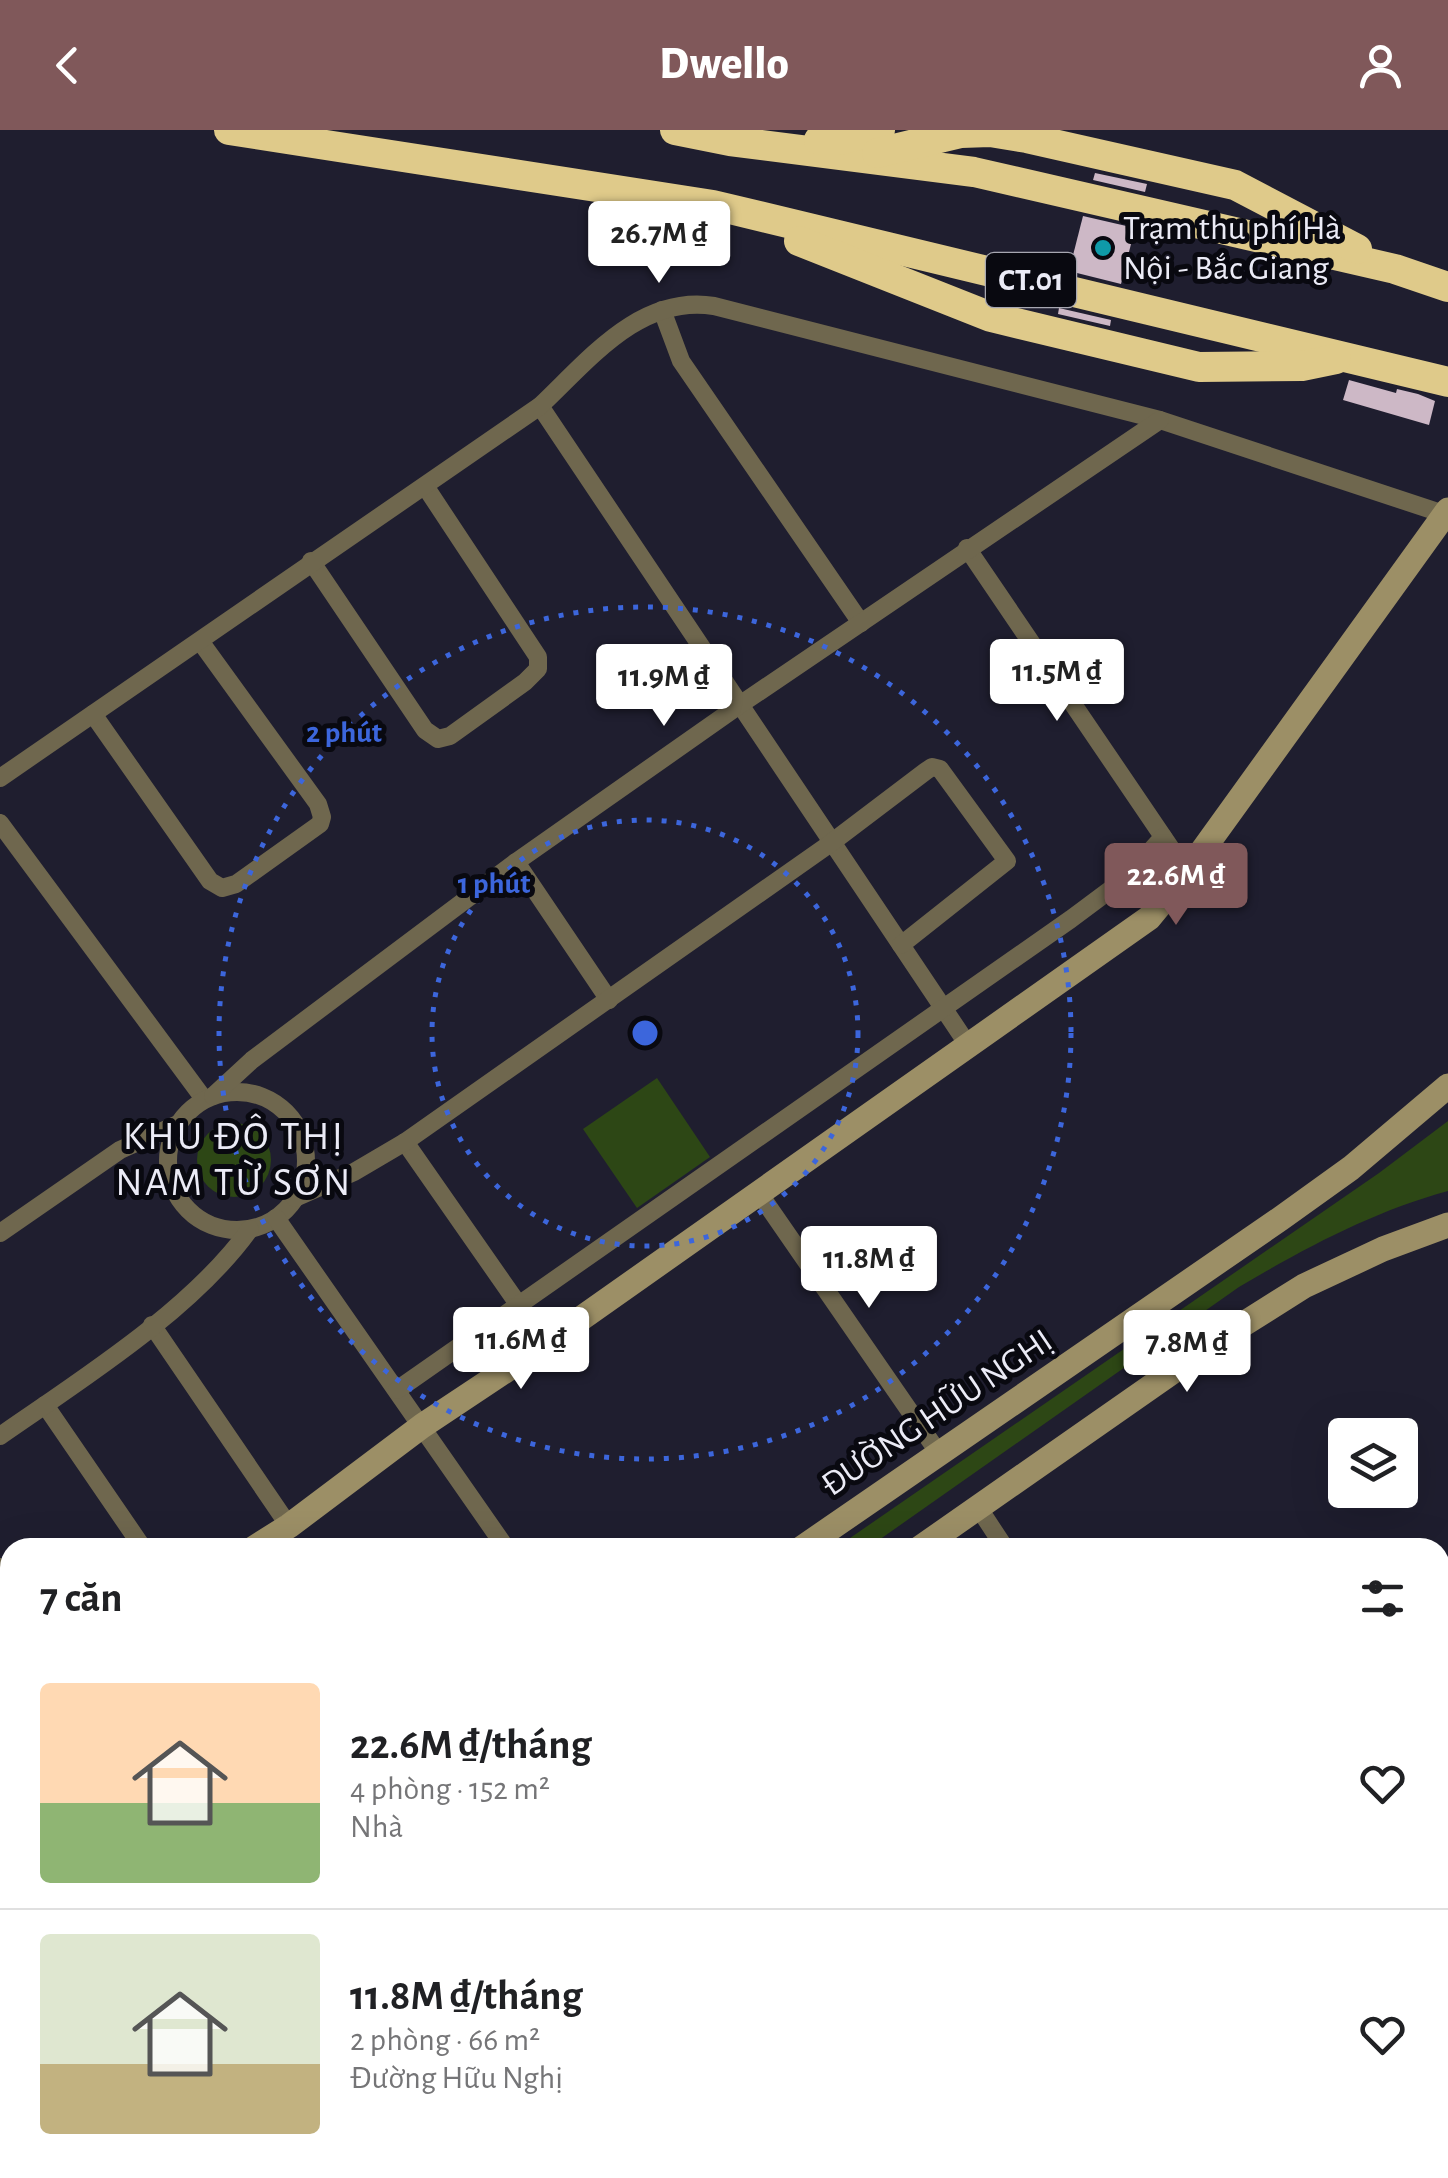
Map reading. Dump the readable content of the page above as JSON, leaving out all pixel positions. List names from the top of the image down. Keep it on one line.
{"streets":{"highway":["CT.01"],"street":["ĐƯỜNG HỮU NGHỊ"]},"districts":["KHU ĐÔ THỊ NAM TỪ SƠN"],"places":["Trạm thu phí Hà Nội - Bắc Giang"],"page":{"header":"Dwello","price":["26.7M ₫","11.5M ₫","11.9M ₫","22.6M ₫","11.8M ₫","11.6M ₫","7.8M ₫"],"heading":"7 căn","list":[{"name":"22.6M ₫/tháng","note":"4 phòng · 152 m² · Nhà"},{"name":"11.8M ₫/tháng","note":"2 phòng · 66 m² · Đường Hữu Nghị"}]},"rings":["2 phút","1 phút"]}
